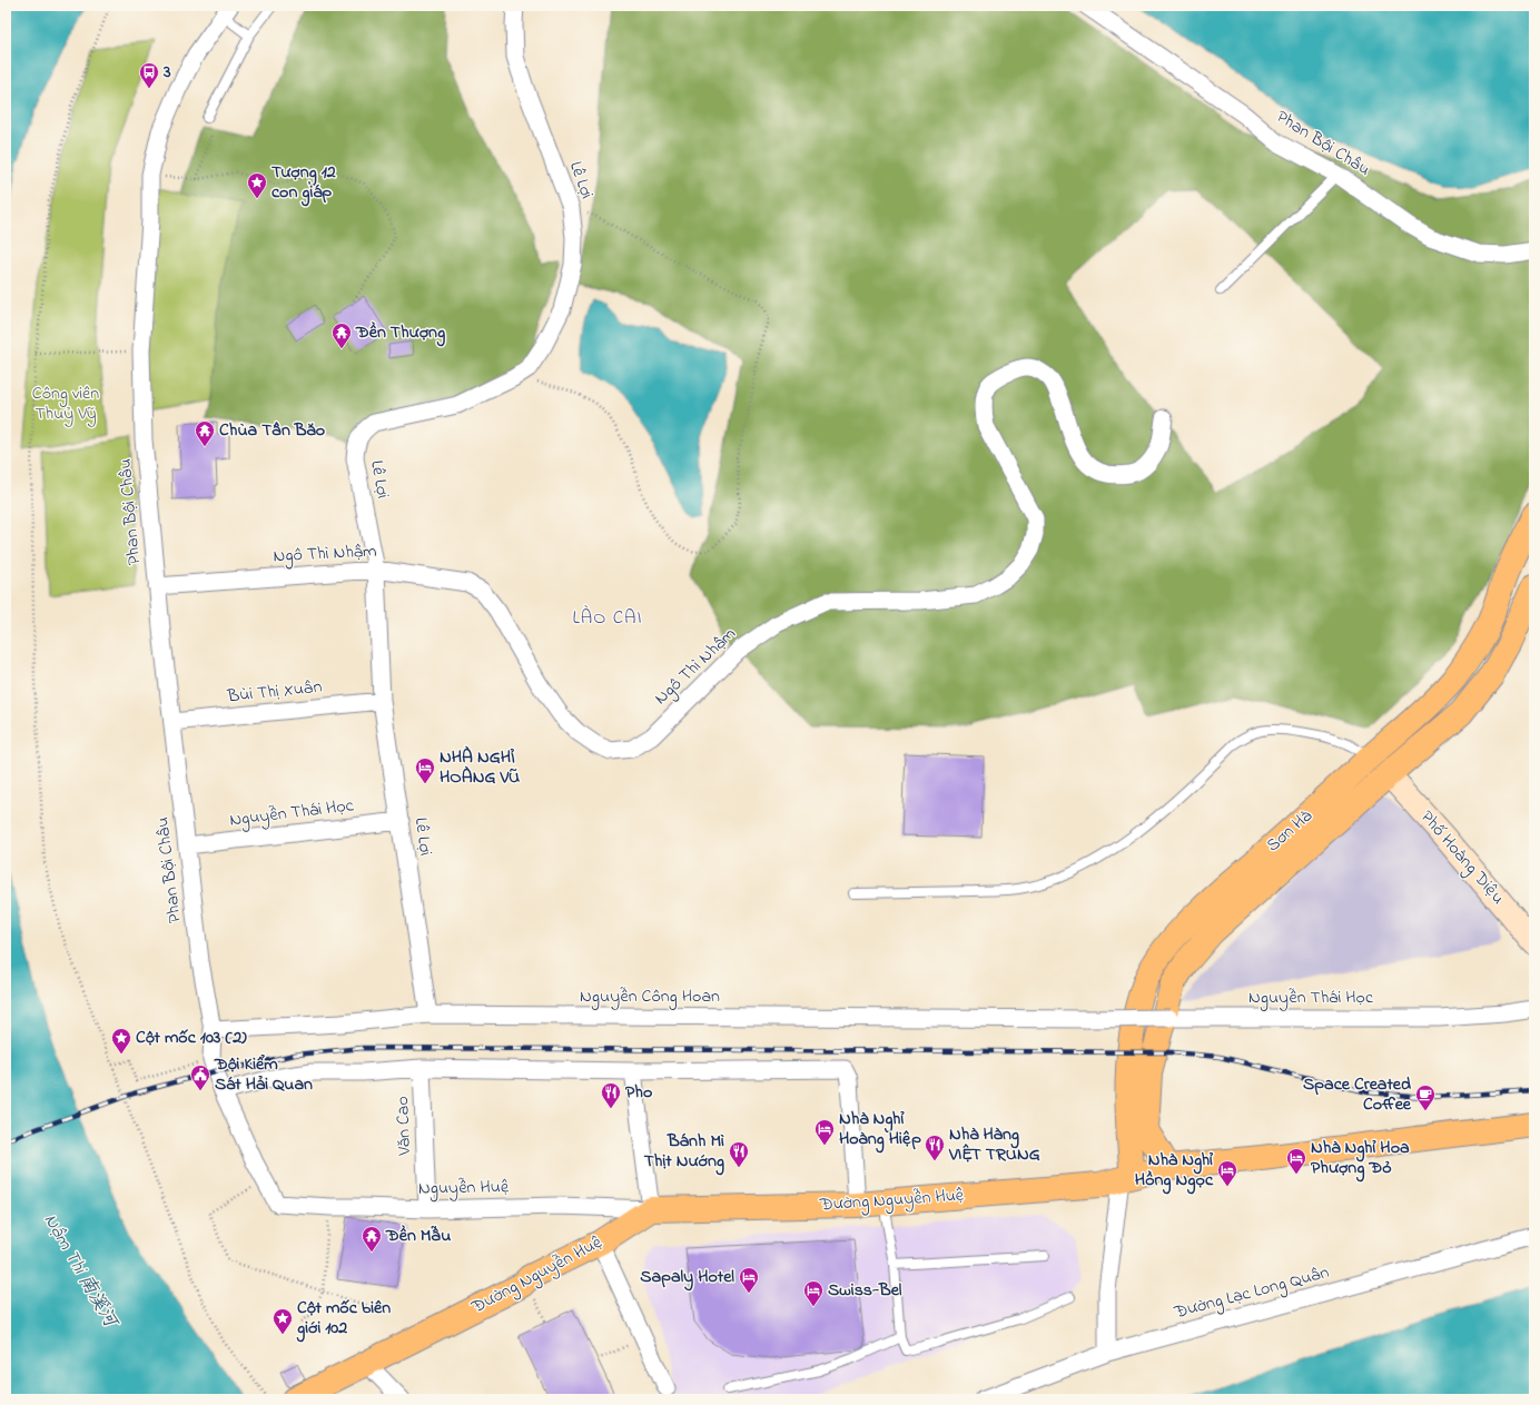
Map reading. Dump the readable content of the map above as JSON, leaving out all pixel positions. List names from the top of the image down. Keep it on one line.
{"streets":{"main road":["Sơn Hà","Đường Nguyễn Huệ"],"street":["Phan Bội Châu","Lê Lợi","Ngô Thì Nhậm","Bùi Thị Xuân","Nguyễn Thái Học","Phố Hoàng Diệu","Nguyễn Công Hoan","Văn Cao","Nguyễn Huệ","Đường Lạc Long Quân"]},"crossings":[["Phan Bội Châu","Ngô Thì Nhậm"],["Phan Bội Châu","Bùi Thị Xuân"],["Phan Bội Châu","Nguyễn Thái Học"],["Phan Bội Châu","Nguyễn Công Hoan"],["Lê Lợi","Ngô Thì Nhậm"],["Lê Lợi","Bùi Thị Xuân"],["Lê Lợi","Nguyễn Thái Học"],["Lê Lợi","Nguyễn Công Hoan"],["Nguyễn Thái Học","Nguyễn Công Hoan"],["Sơn Hà","Phố Hoàng Diệu"],["Sơn Hà","Đường Nguyễn Huệ"],["Văn Cao","Nguyễn Huệ"],["Nguyễn Huệ","Đường Nguyễn Huệ"]],"districts":["LÀO CAI"],"water":["Nậm Thi 南溪河"],"parks":["Công viên Thuỷ Vỹ"],"places":{"bus stop":["3"],"place":["Tượng 12 con giáp","Cột mốc 103 (2)","Cột mốc biên giới 102"],"temple":["Đền Thượng","Chùa Tân Băo","Đền Mẫu"],"hotel":["NHÀ NGHỈ HOÀNG VŨ","Nhà Nghỉ Hoàng Hiệp","Nhà Nghỉ Hoa Phượng Đỏ","Nhà Nghỉ Hồng Ngọc","Sapaly Hotel","Swiss-Bel"],"public building":["Đội Kiểm Sát Hải Quan"],"restaurant":["Pho","Nhà Hàng VIỆT TRUNG","Bánh Mì Thịt Nướng"],"cafe":["Space Created Coffee"]}}
